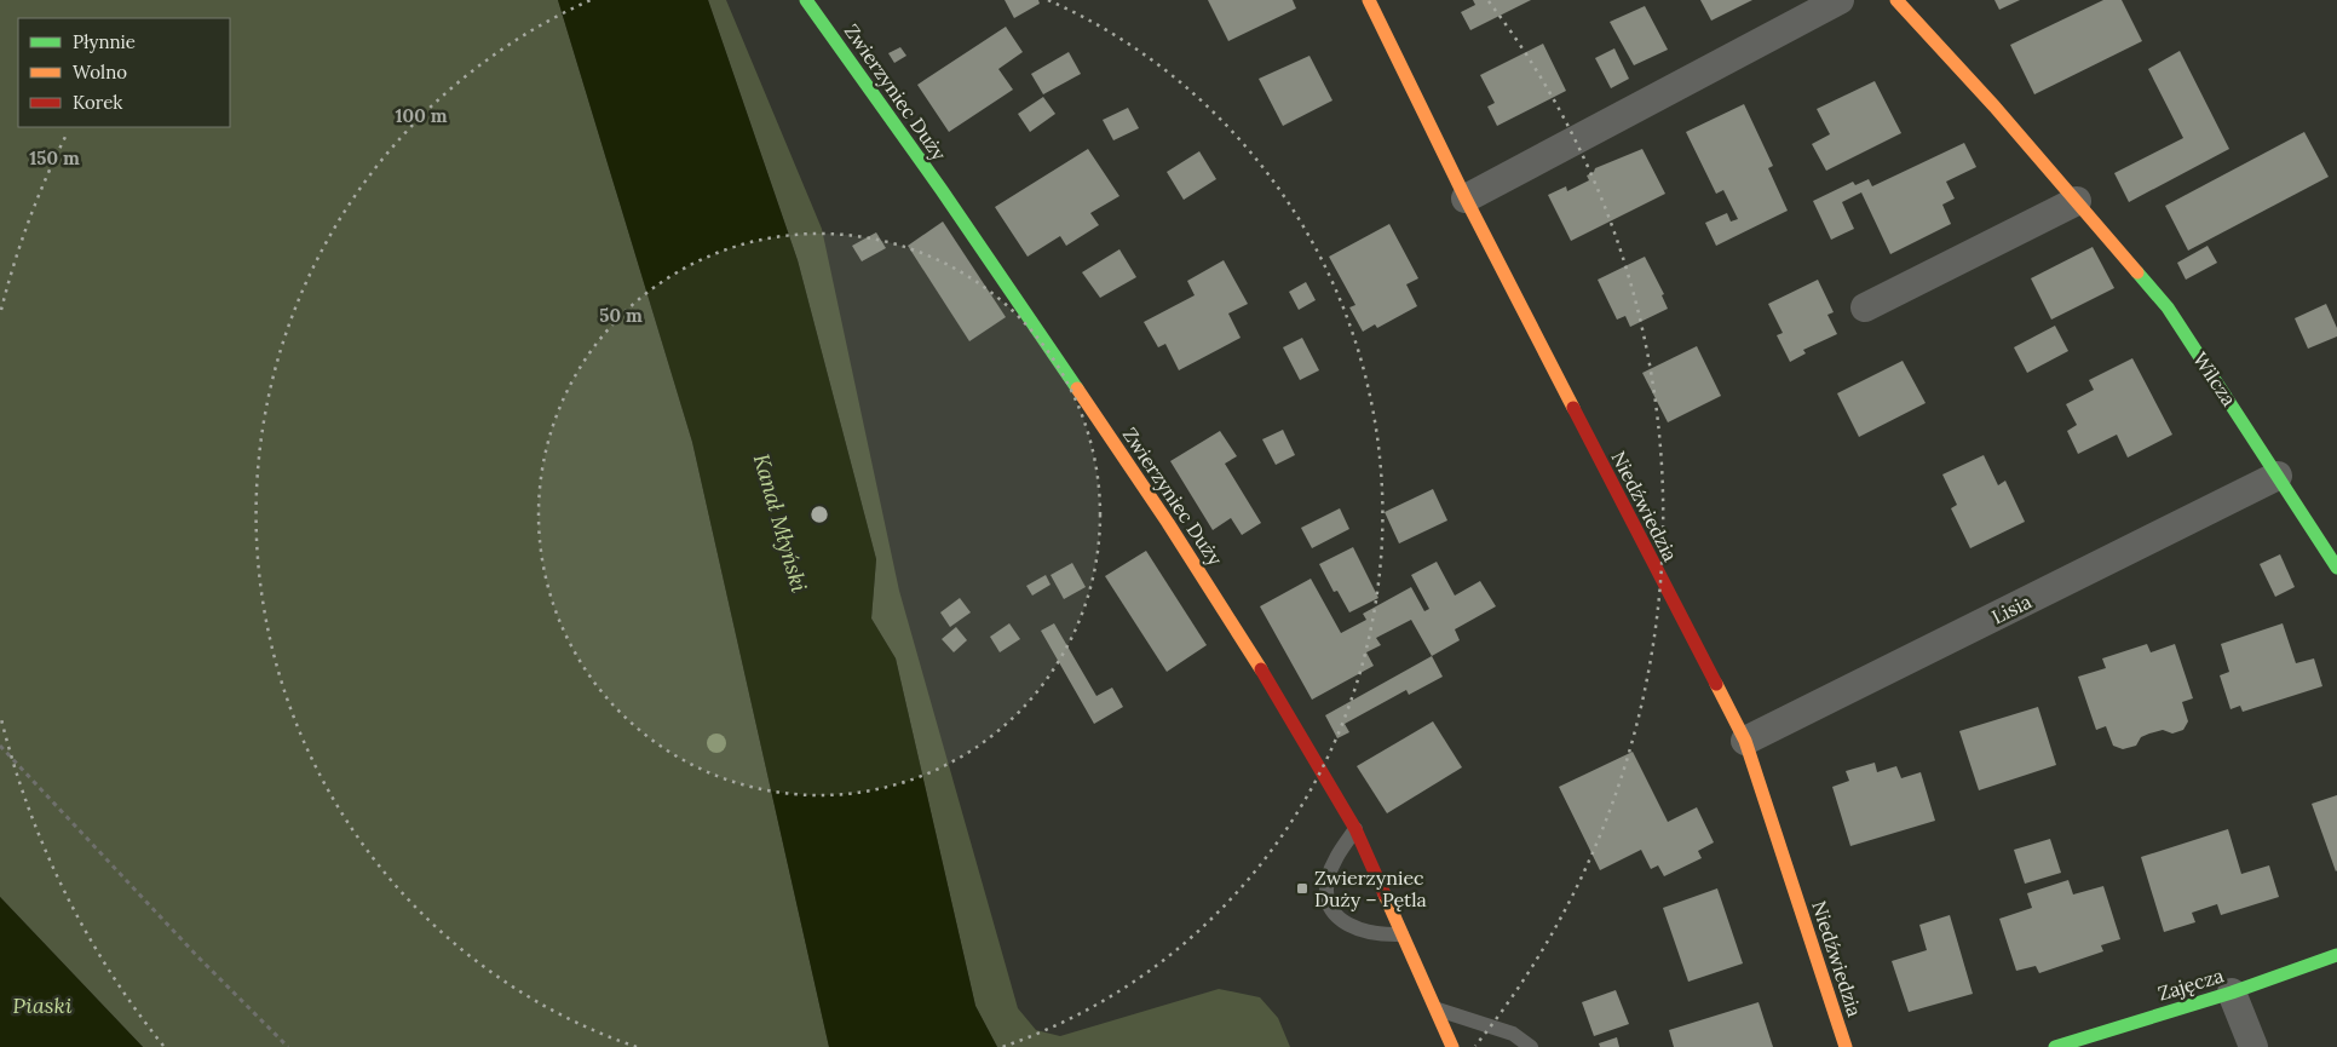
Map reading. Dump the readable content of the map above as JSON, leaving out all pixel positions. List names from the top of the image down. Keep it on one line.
{"streets":{"street":["Zwierzyniec Duży","Wilcza","Niedźwiedzia","Lisia","Zajęcza"]},"crossings":[["Wilcza","Lisia"],["Niedźwiedzia","Lisia"]],"water":["Kanał Młyński","Piaski"],"places":{"transit":["Zwierzyniec Duży – Pętla"]},"legend":["Płynnie","Wolno","Korek"],"rings":["100 m","150 m","50 m"]}
